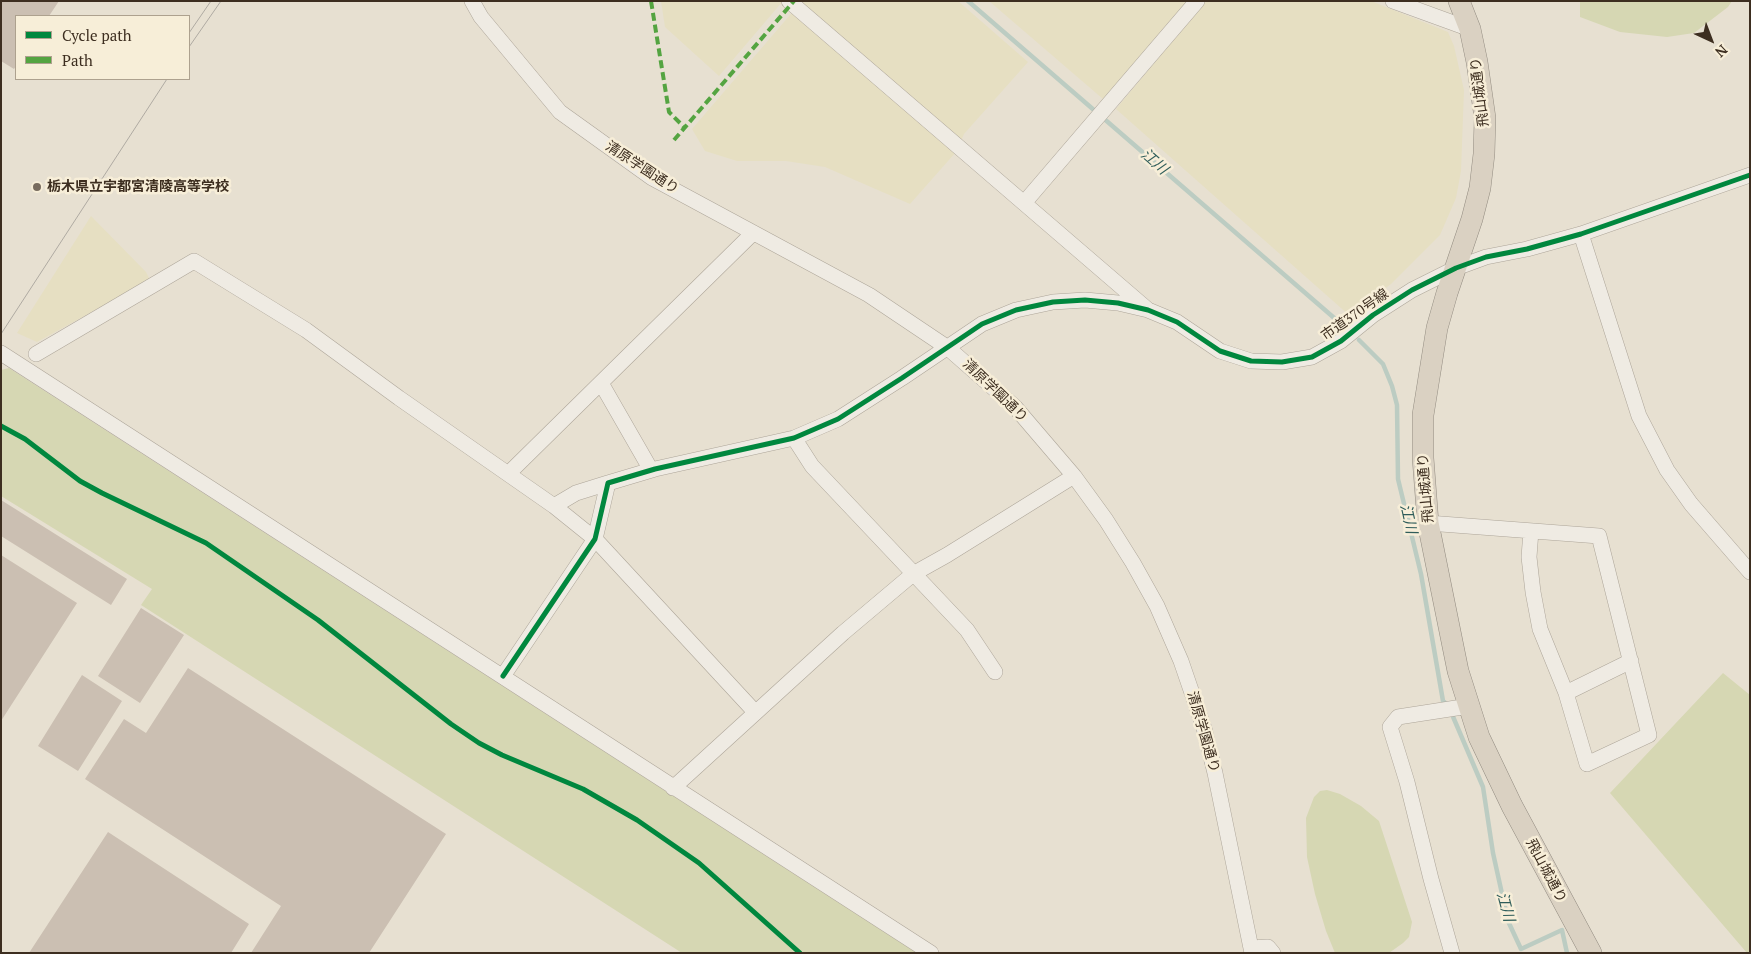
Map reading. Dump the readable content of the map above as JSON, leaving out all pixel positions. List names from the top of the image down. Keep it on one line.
{"streets":{"highway":["飛山城通り"],"street":["清原学園通り","市道370号線"]},"crossings":[["飛山城通り","市道370号線"],["清原学園通り","市道370号線"]],"water":["江川"],"places":["栃木県立宇都宮清陵高等学校"],"legend":["Cycle path","Path"],"north":"bottom right"}
